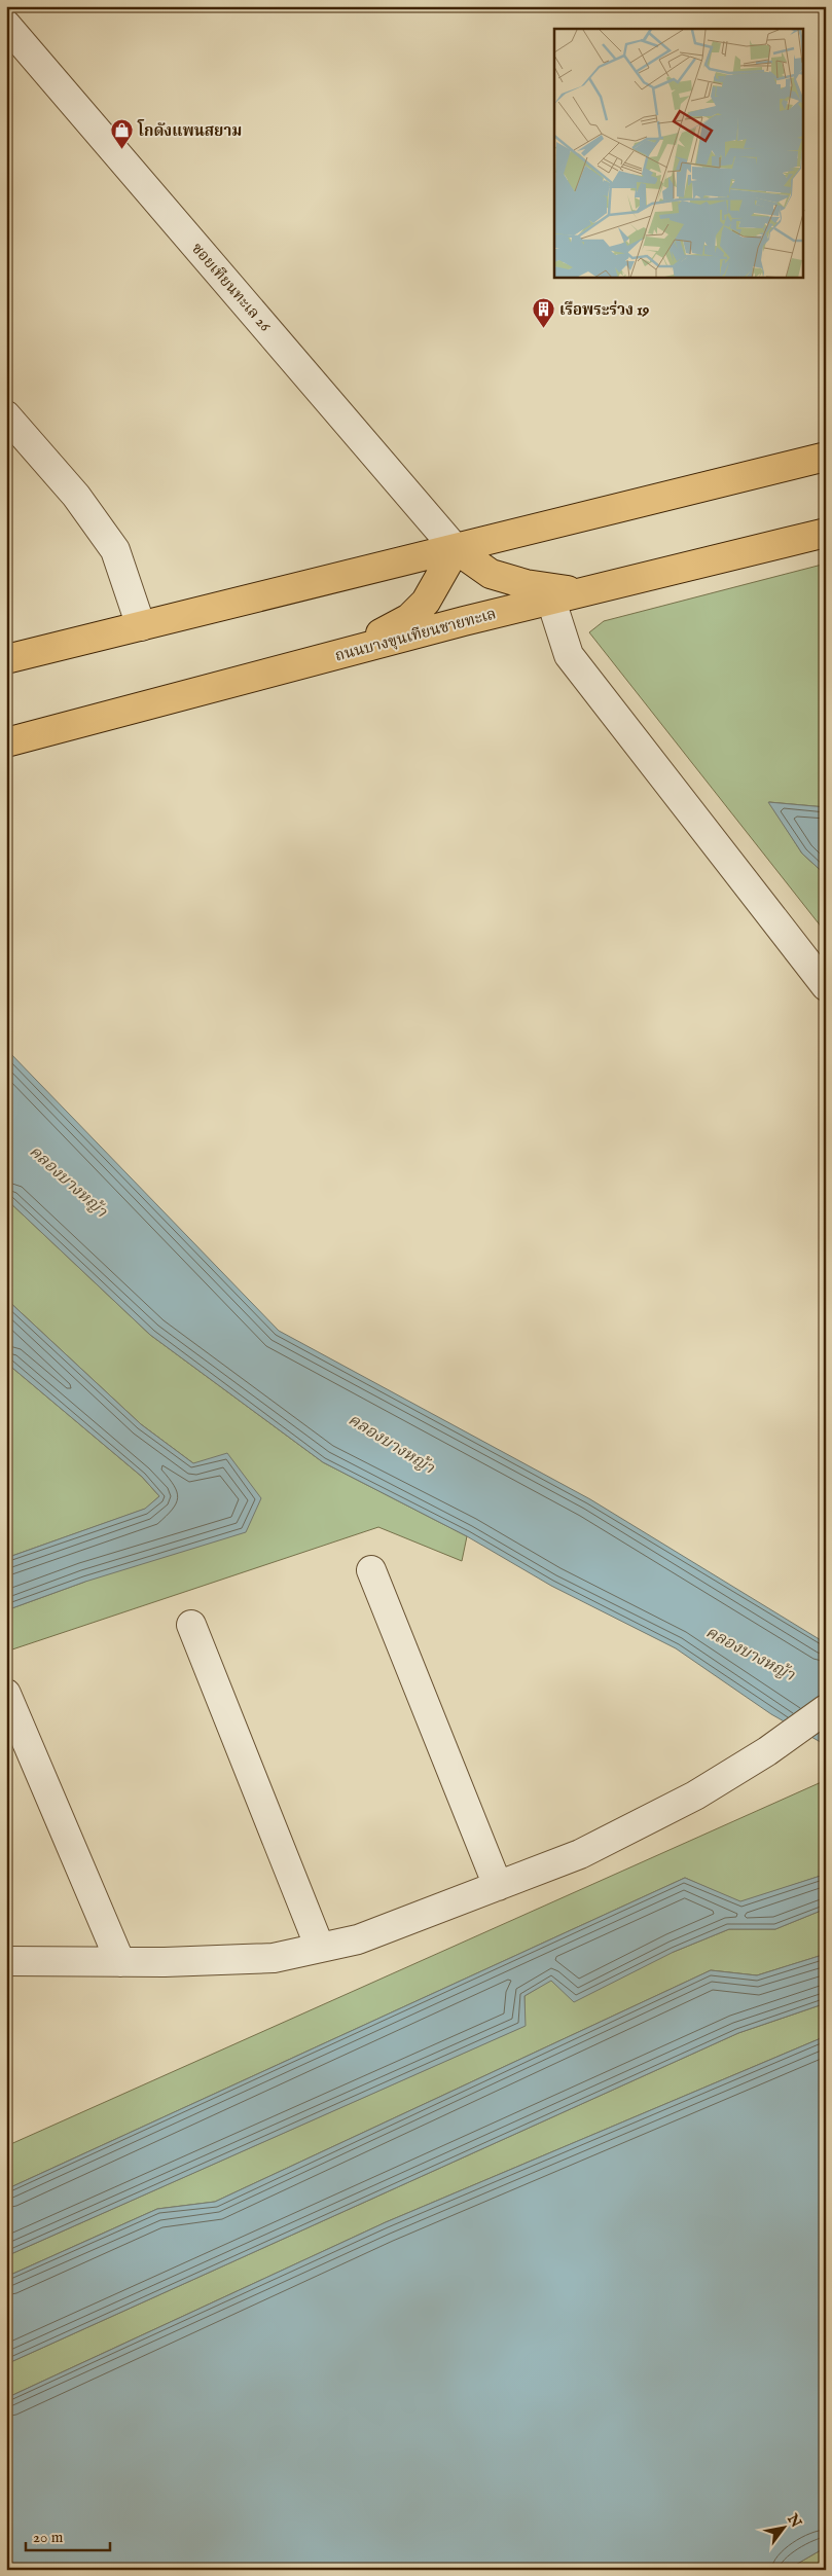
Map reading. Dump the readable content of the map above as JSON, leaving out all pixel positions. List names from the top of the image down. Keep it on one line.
{"streets":{"main road":["ถนนบางขุนเทียนชายทะเล"],"street":["ซอยเทียนทะเล 26"]},"water":["คลองบางหญ้า"],"places":{"shop":["โกดังแพนสยาม"],"building":["เรือพระร่วง 19"]},"scale_bar":"20 m","north":"top right"}
